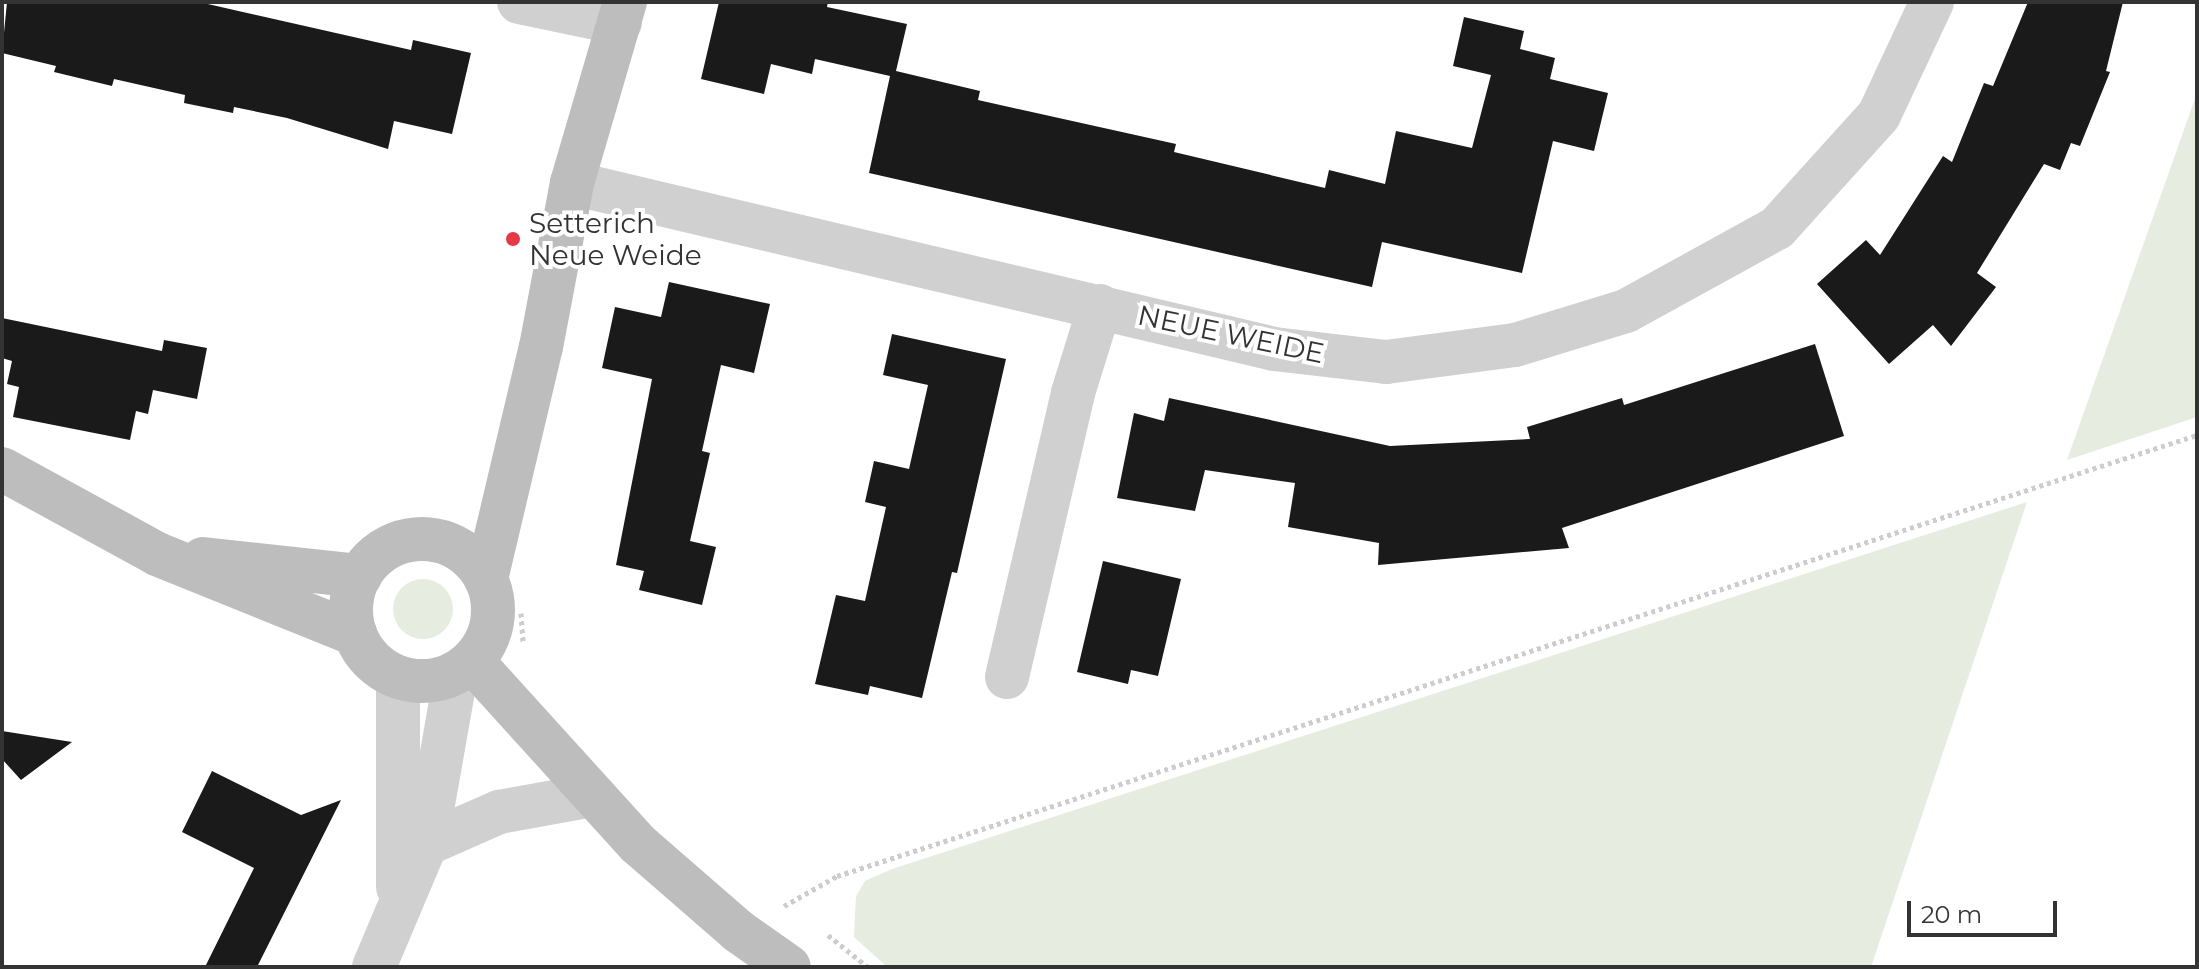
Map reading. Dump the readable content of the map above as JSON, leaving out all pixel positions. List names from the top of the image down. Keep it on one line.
{"streets":{"street":["NEUE WEIDE"]},"places":["Setterich Neue Weide"],"scale_bar":"20 m"}
